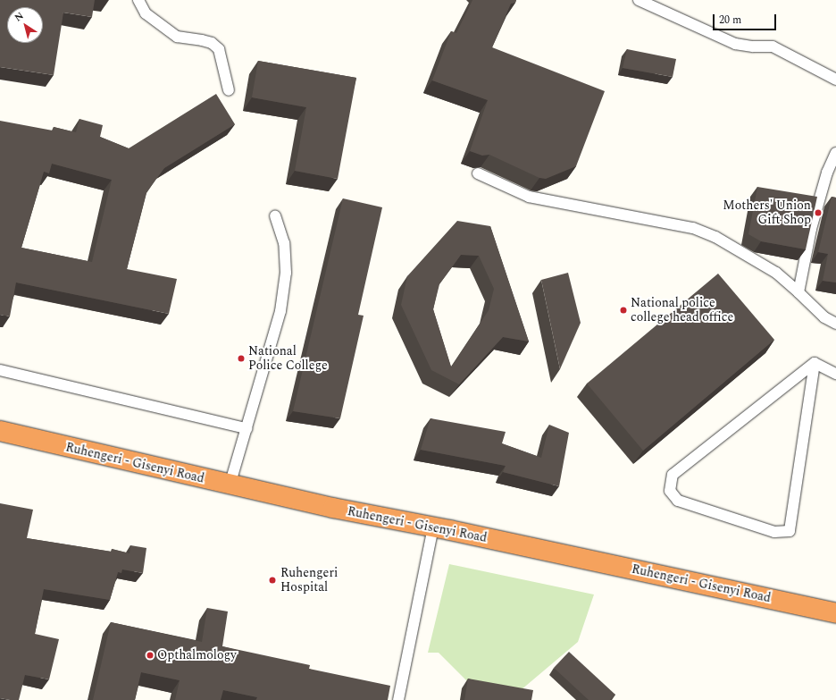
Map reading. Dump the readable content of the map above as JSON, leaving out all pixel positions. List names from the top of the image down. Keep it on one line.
{"streets":{"highway":["Ruhengeri - Gisenyi Road"]},"places":["Mothers' Union Gift Shop","National police college head office","National Police College","Ruhengeri Hospital","Opthalmology"],"scale_bar":"20 m","north":"top left"}
